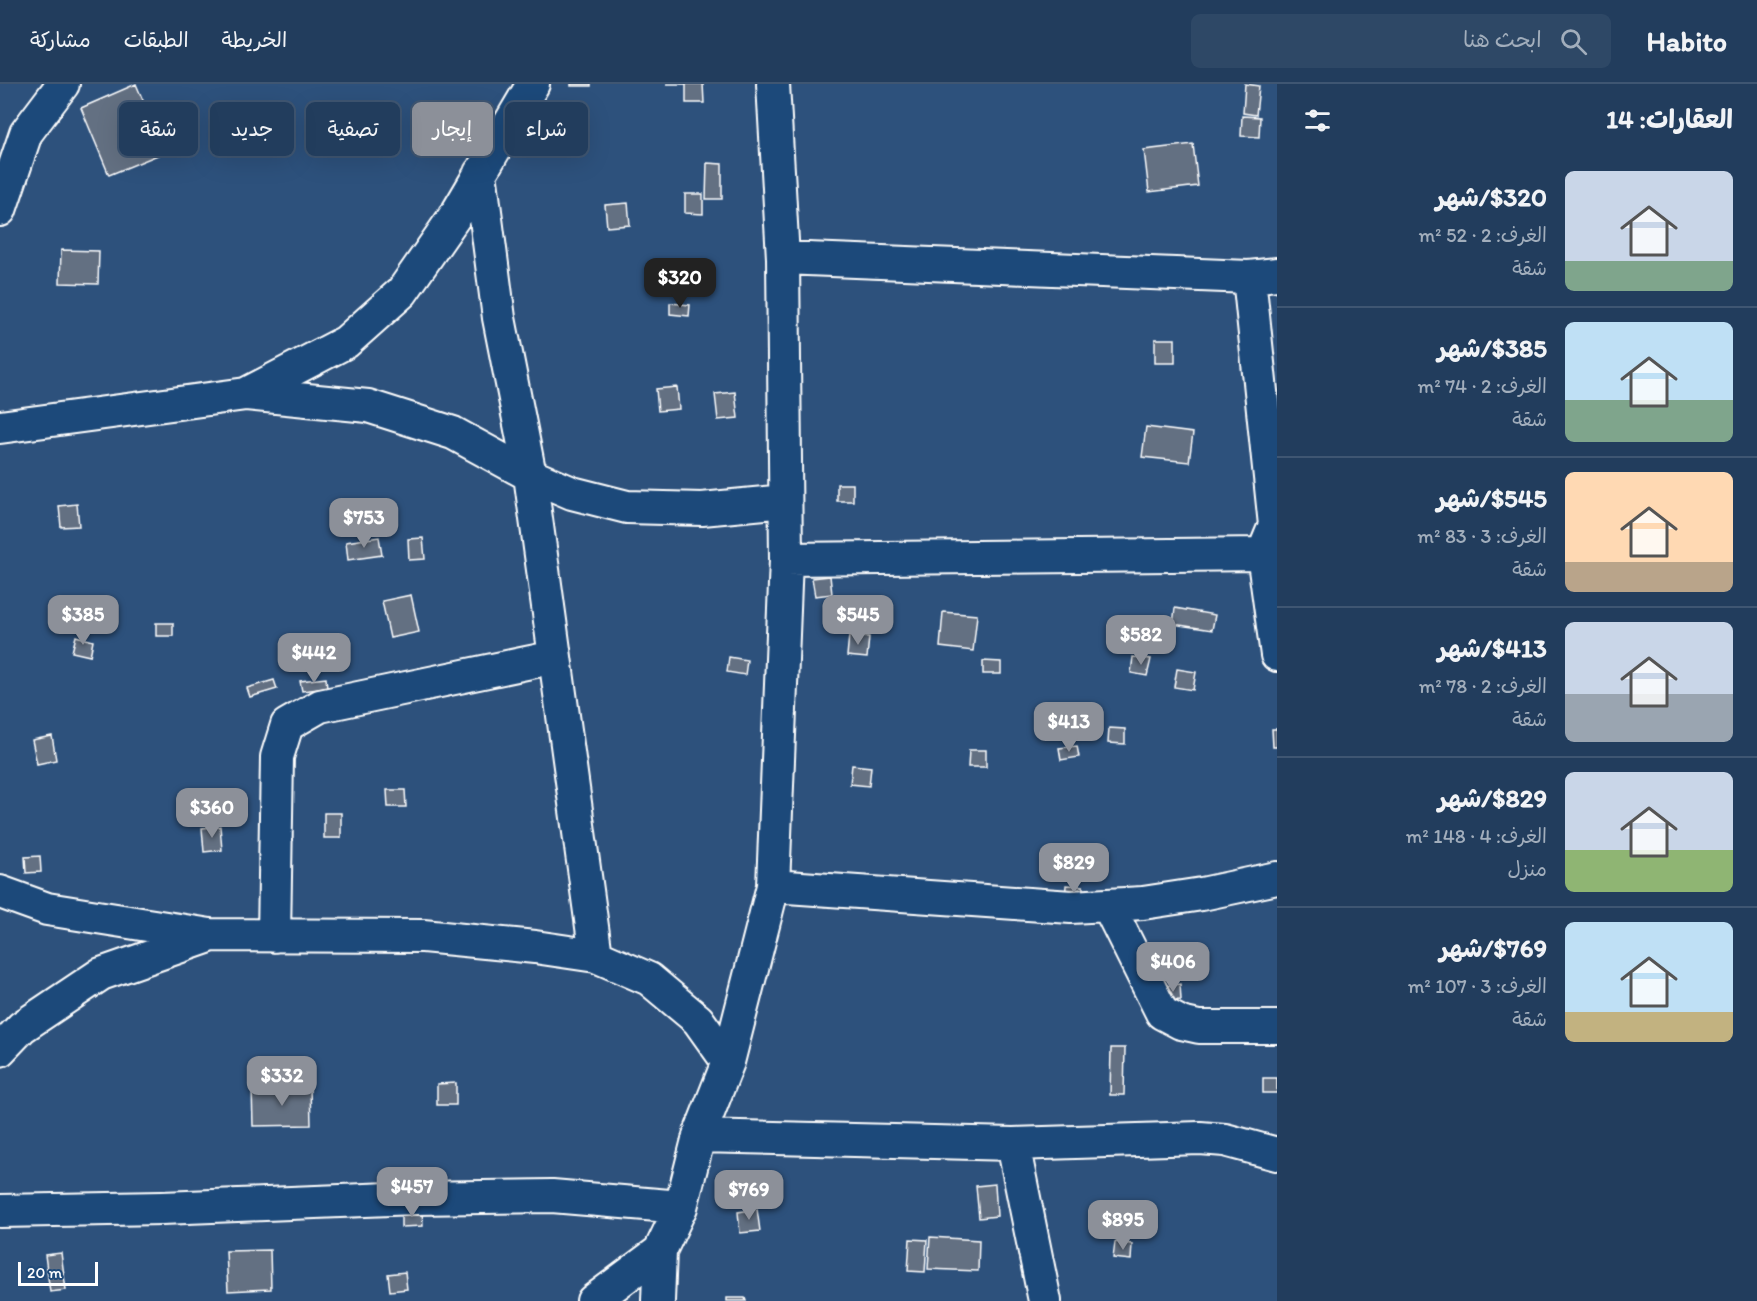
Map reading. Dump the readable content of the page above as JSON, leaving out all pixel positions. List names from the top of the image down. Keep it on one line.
{"scale_bar":"20 m","page":{"header":"Habito","search":"ابحث هنا","nav":["الخريطة","الطبقات","مشاركة"],"heading":"العقارات: 14","chip":["شراء","إيجار","تصفية","جديد","شقة"],"list":[{"name":"$320/شهر","note":"الغرف: 2 · 52 m² · شقة"},{"name":"$385/شهر","note":"الغرف: 2 · 74 m² · شقة"},{"name":"$545/شهر","note":"الغرف: 3 · 83 m² · شقة"},{"name":"$413/شهر","note":"الغرف: 2 · 78 m² · شقة"},{"name":"$829/شهر","note":"الغرف: 4 · 148 m² · منزل"},{"name":"$769/شهر","note":"الغرف: 3 · 107 m² · شقة"}],"price":["$320","$753","$385","$545","$582","$442","$413","$360","$829","$406","$332","$457","$769","$895"],"scale":"20 m"}}
